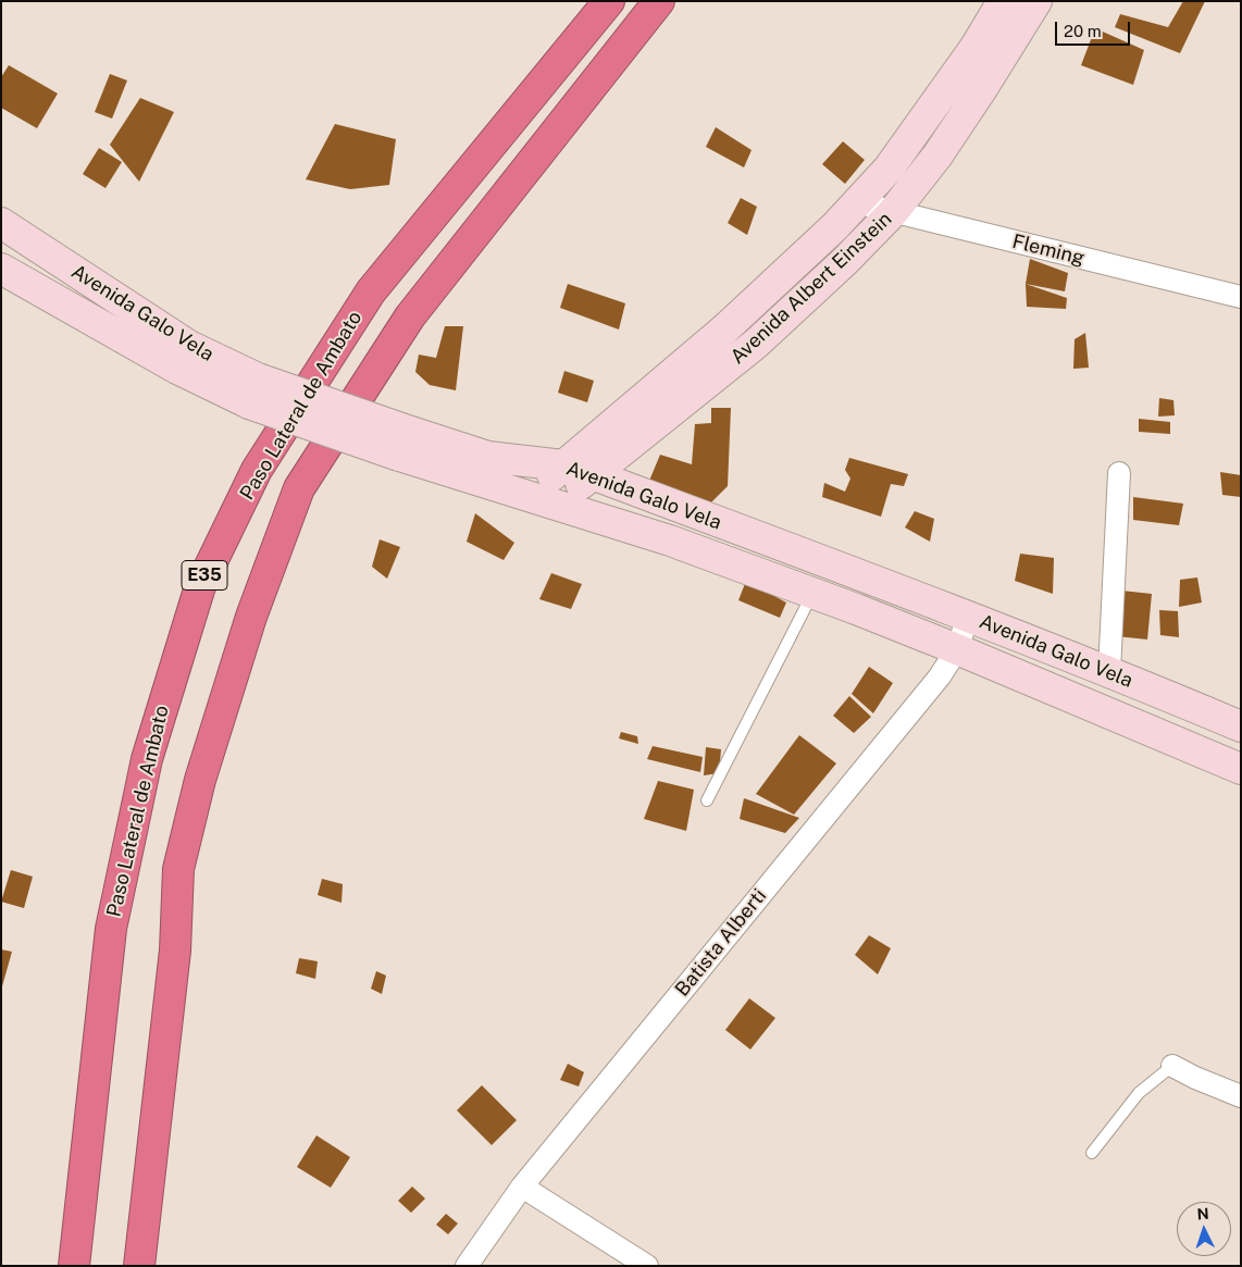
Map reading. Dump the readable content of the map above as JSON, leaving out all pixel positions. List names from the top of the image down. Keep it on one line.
{"streets":{"highway":["Paso Lateral de Ambato","E35"],"main road":["Avenida Albert Einstein","Avenida Galo Vela"],"street":["Fleming","Batista Alberti"]},"crossings":[["Fleming","Avenida Albert Einstein"],["Avenida Albert Einstein","Avenida Galo Vela"],["Avenida Galo Vela","Batista Alberti"]],"scale_bar":"20 m","north":"top"}
